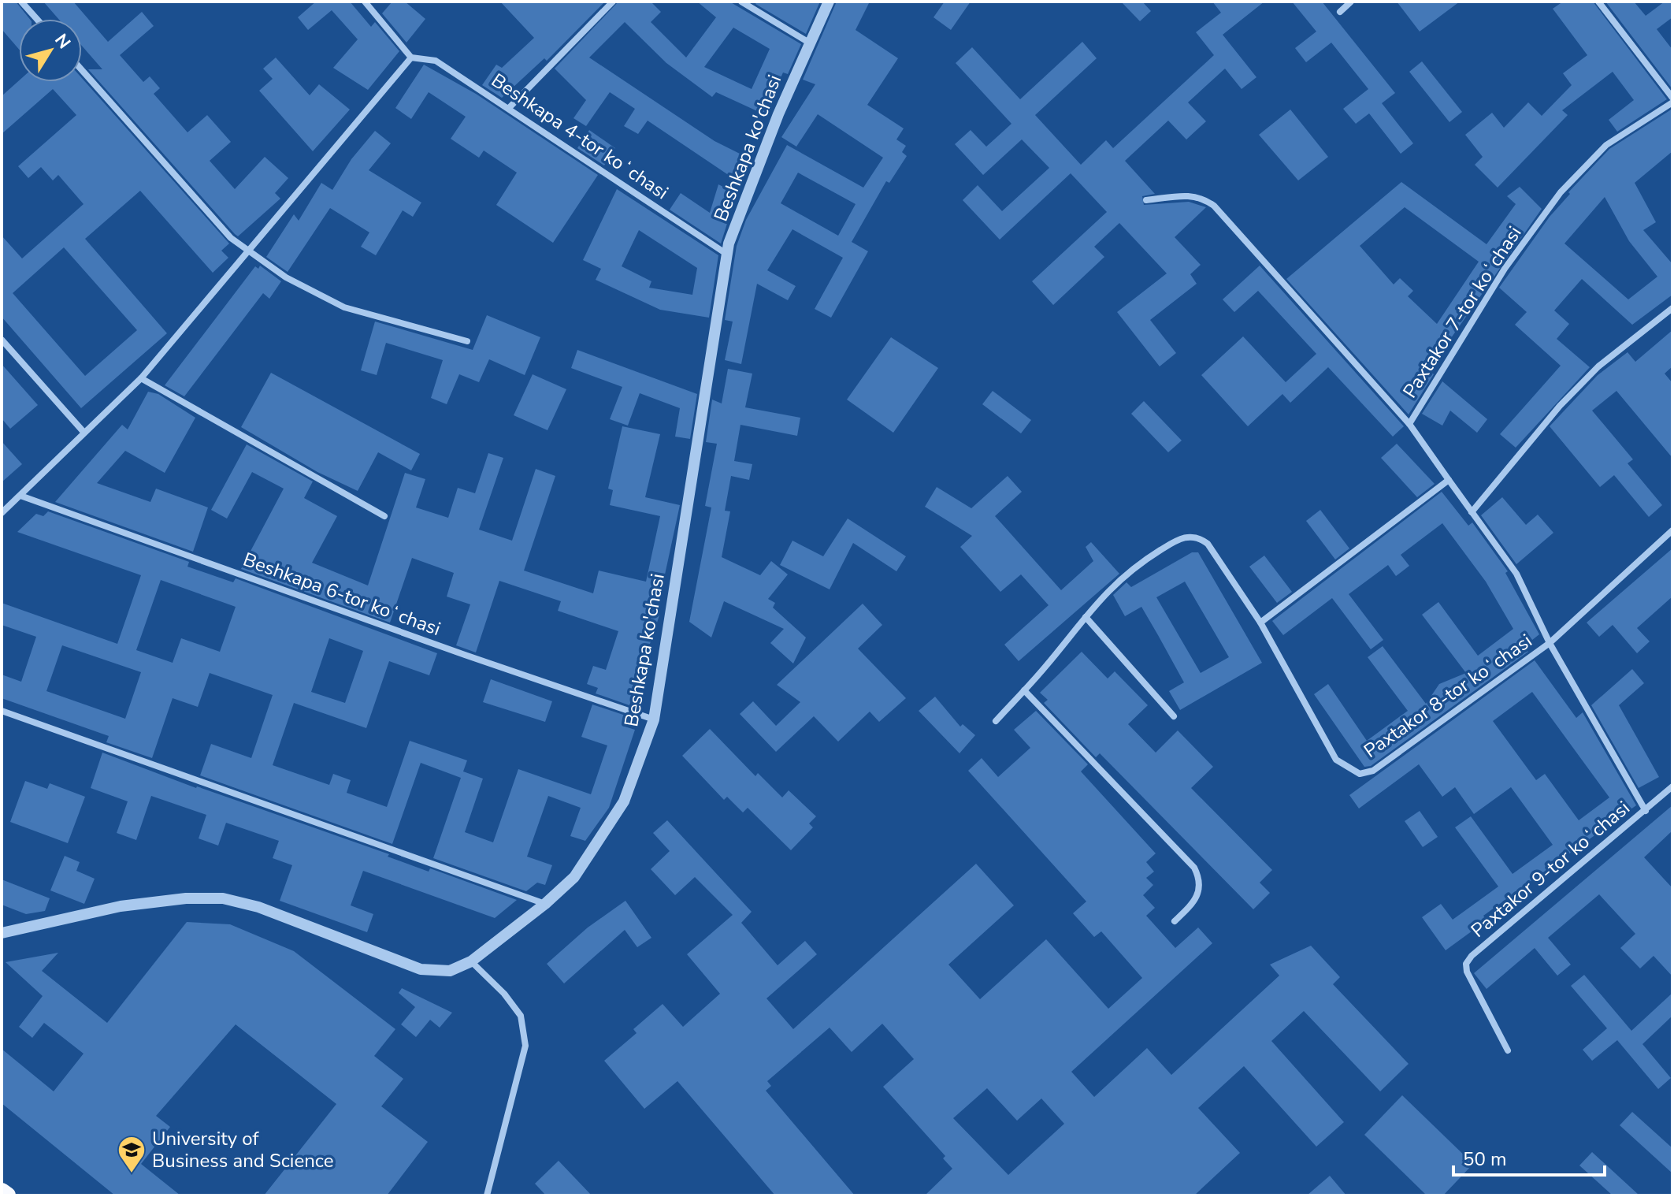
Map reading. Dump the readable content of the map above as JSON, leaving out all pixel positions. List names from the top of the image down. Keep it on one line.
{"streets":{"street":["Beshkapa 4-tor koʻchasi","Beshkapa ko'chasi","Paxtakor 7-tor koʻchasi","Beshkapa 6-tor koʻchasi","Paxtakor 8-tor koʻchasi","Paxtakor 9-tor koʻchasi"]},"crossings":[["Beshkapa 4-tor koʻchasi","Beshkapa ko'chasi"],["Beshkapa ko'chasi","Beshkapa 6-tor koʻchasi"],["Paxtakor 7-tor koʻchasi","Paxtakor 8-tor koʻchasi"]],"places":{"school or university":["University of Business and Science"]},"scale_bar":"50 m","north":"top right"}
